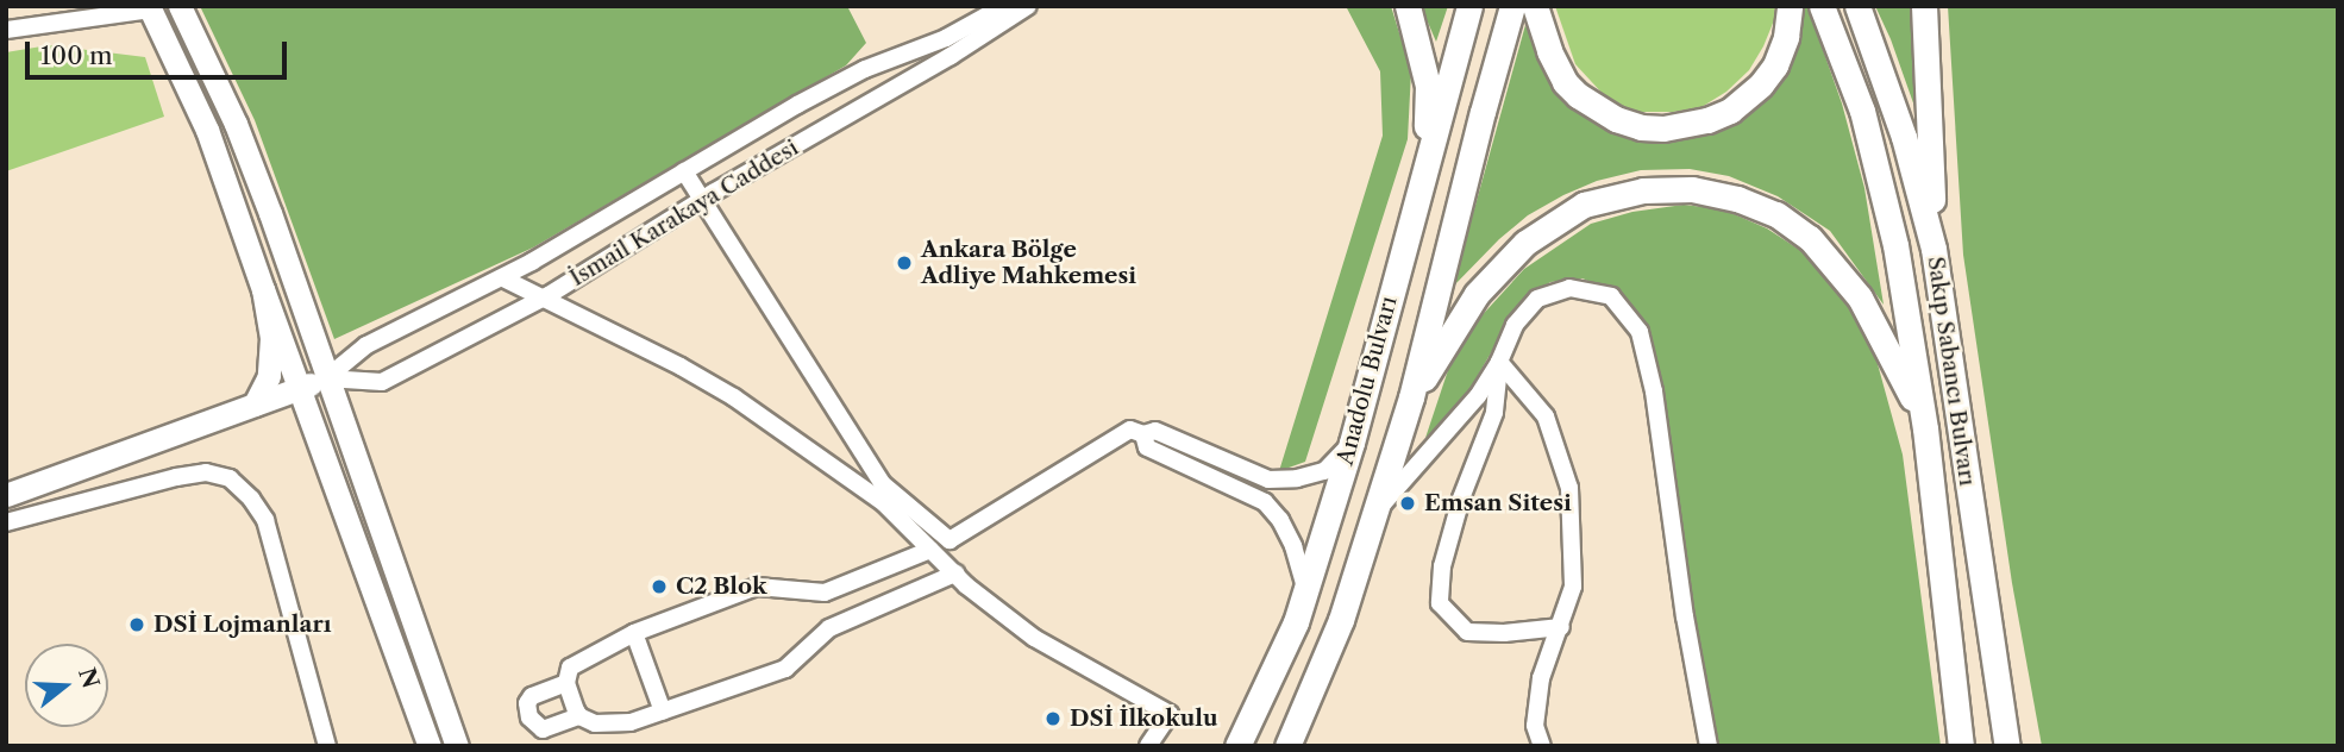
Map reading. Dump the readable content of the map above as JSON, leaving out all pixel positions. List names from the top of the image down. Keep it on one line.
{"streets":{"main road":["Sakıp Sabancı Bulvarı","Anadolu Bulvarı"],"street":["İsmail Karakaya Caddesi"]},"places":["Ankara Bölge Adliye Mahkemesi","Emsan Sitesi","C2 Blok","DSİ Lojmanları","DSİ İlkokulu"],"scale_bar":"100 m","north":"right"}
